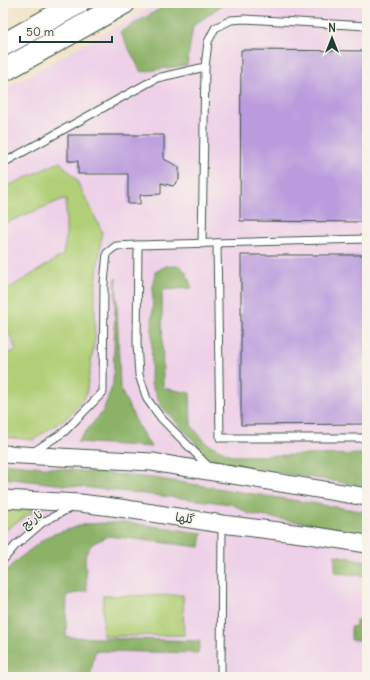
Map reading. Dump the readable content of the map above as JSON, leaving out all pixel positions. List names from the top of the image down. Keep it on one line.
{"streets":{"street":["گلها"],"lane":["نارنج"]},"crossings":[["گلها","نارنج"]],"scale_bar":"50 m","north":"top"}
